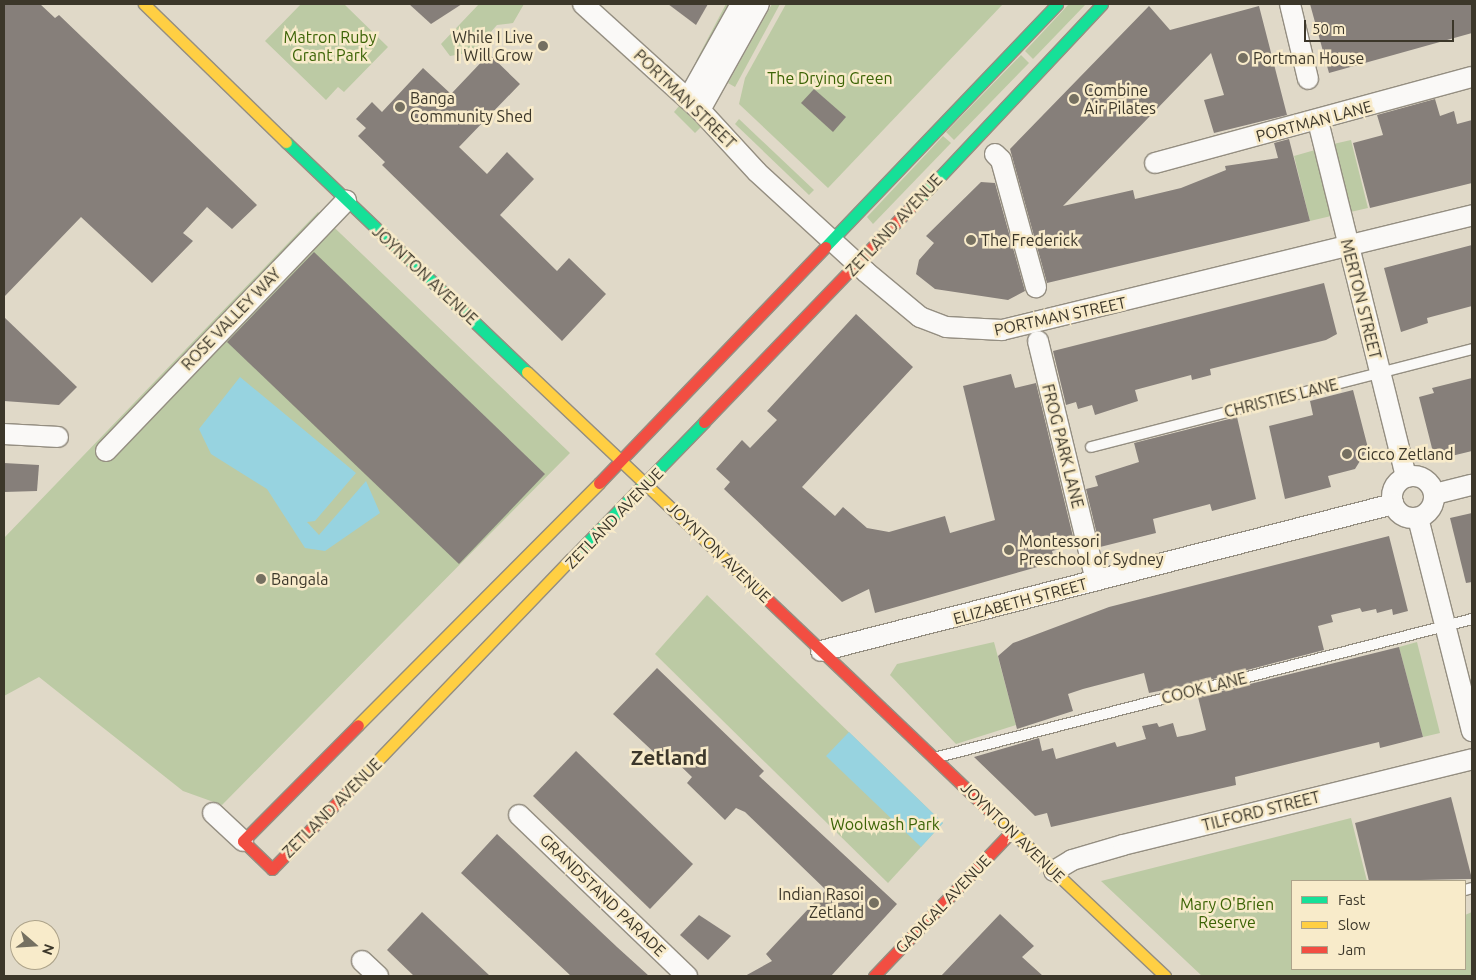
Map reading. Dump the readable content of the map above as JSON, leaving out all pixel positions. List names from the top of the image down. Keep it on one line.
{"streets":{"street":["PORTMAN STREET","PORTMAN LANE","ZETLAND AVENUE","JOYNTON AVENUE","MERTON STREET","ROSE VALLEY WAY","FROG PARK LANE","ELIZABETH STREET","TILFORD STREET","GRANDSTAND PARADE","GADIGAL AVENUE"],"lane":["CHRISTIES LANE","COOK LANE"]},"crossings":[["PORTMAN STREET","ZETLAND AVENUE"],["PORTMAN STREET","MERTON STREET"],["PORTMAN LANE","MERTON STREET"],["ZETLAND AVENUE","JOYNTON AVENUE"],["JOYNTON AVENUE","ROSE VALLEY WAY"],["JOYNTON AVENUE","ELIZABETH STREET"],["JOYNTON AVENUE","COOK LANE"],["JOYNTON AVENUE","TILFORD STREET"],["JOYNTON AVENUE","GADIGAL AVENUE"],["MERTON STREET","CHRISTIES LANE"],["MERTON STREET","ELIZABETH STREET"],["FROG PARK LANE","ELIZABETH STREET"]],"districts":["Zetland"],"parks":["Matron Ruby Grant Park","The Drying Green","Woolwash Park","Mary O'Brien Reserve"],"places":["While I Live I Will Grow","Portman House","Combine Air Pilates","Banga Community Shed","The Frederick","Cicco Zetland","Montessori Preschool of Sydney","Bangala","Indian Rasoi Zetland"],"legend":["Fast","Slow","Jam"],"scale_bar":"50 m","north":"right"}
